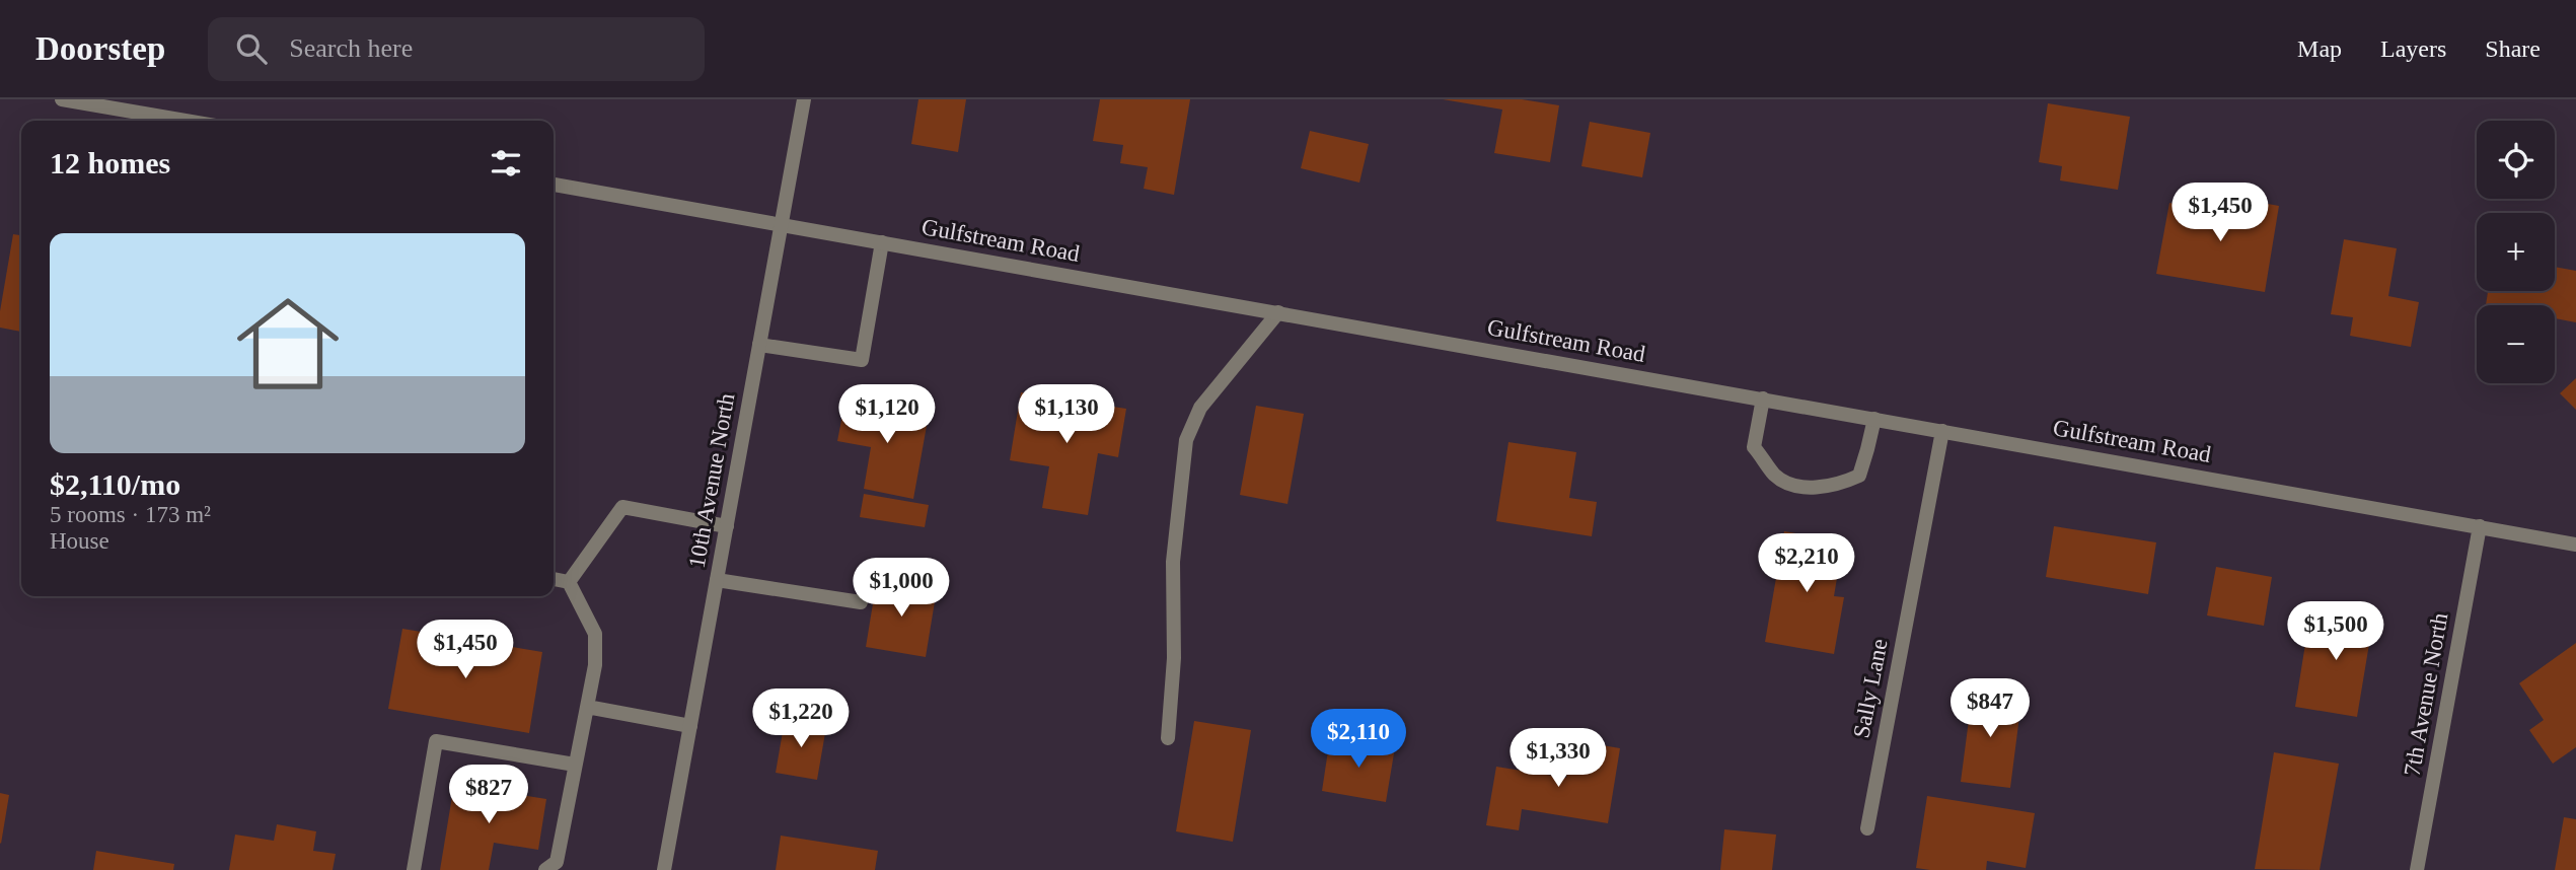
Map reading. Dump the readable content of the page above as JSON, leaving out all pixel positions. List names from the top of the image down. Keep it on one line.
{"streets":{"street":["Gulfstream Road","10th Avenue North","Sally Lane","7th Avenue North"]},"crossings":[["Gulfstream Road","10th Avenue North"],["Gulfstream Road","Sally Lane"],["Gulfstream Road","7th Avenue North"]],"page":{"header":"Doorstep","search":"Search here","nav":["Map","Layers","Share"],"map_buttons":["+","−"],"heading":"12 homes","price":["$1,450","$1,120","$1,130","$2,210","$1,000","$1,500","$1,450","$847","$1,220","$2,110","$1,330","$827"],"list":[{"name":"$2,110/mo","note":"5 rooms · 173 m² · House"}]}}
